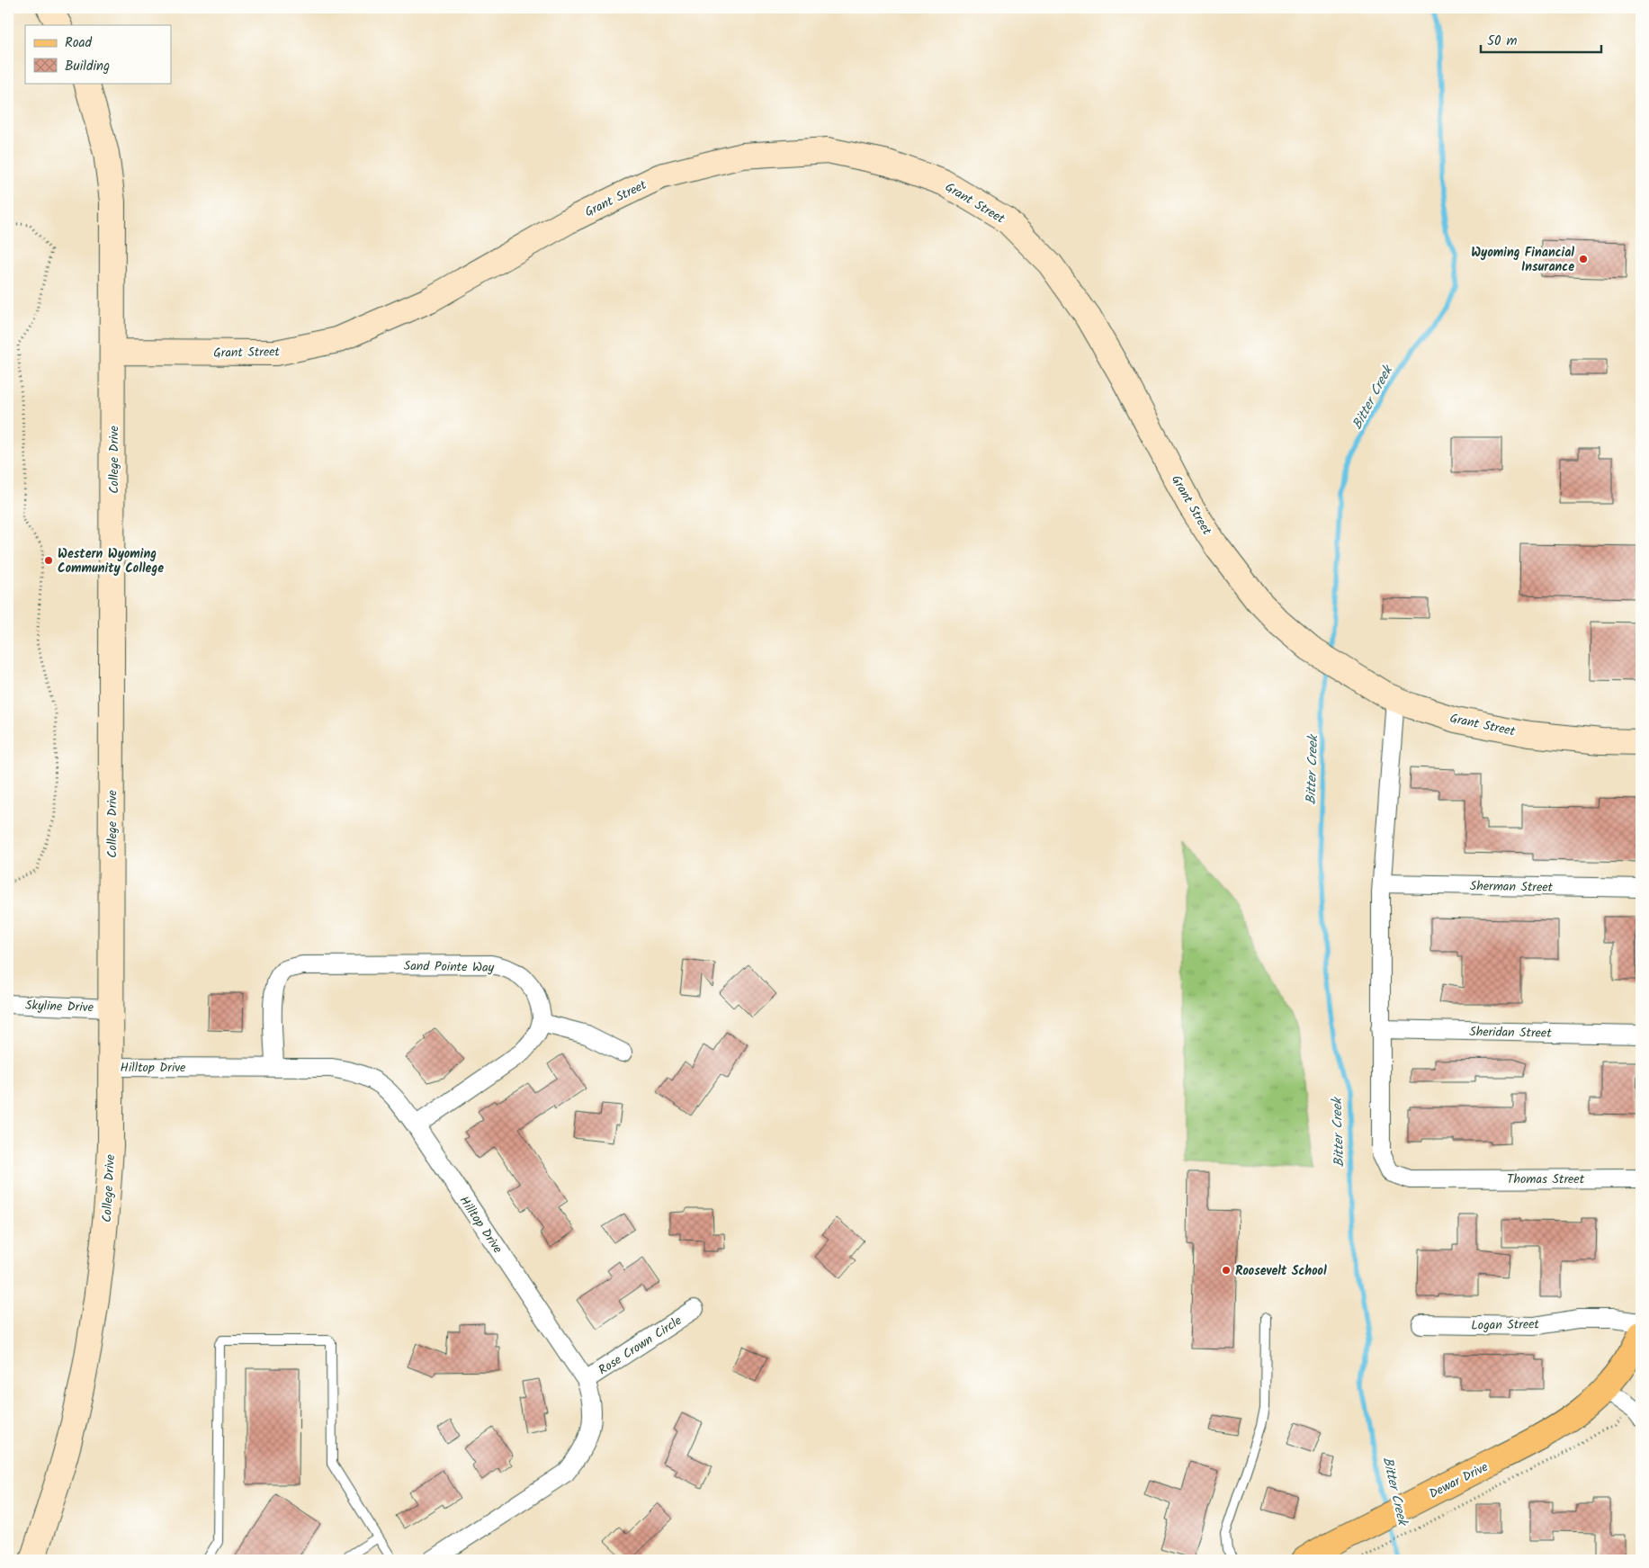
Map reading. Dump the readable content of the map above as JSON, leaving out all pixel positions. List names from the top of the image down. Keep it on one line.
{"streets":{"main road":["Grant Street","College Drive","Dewar Drive"],"street":["Sherman Street","Sand Pointe Way","Skyline Drive","Sheridan Street","Hilltop Drive","Thomas Street","Logan Street","Rose Crown Circle"]},"crossings":[["Grant Street","College Drive"],["Grant Street","Thomas Street"],["College Drive","Skyline Drive"],["College Drive","Hilltop Drive"],["Sherman Street","Thomas Street"],["Sand Pointe Way","Hilltop Drive"],["Sheridan Street","Thomas Street"],["Hilltop Drive","Rose Crown Circle"]],"water":["Bitter Creek"],"places":["Wyoming Financial Insurance","Western Wyoming Community College","Roosevelt School"],"legend":["Road","Building"],"scale_bar":"50 m"}
